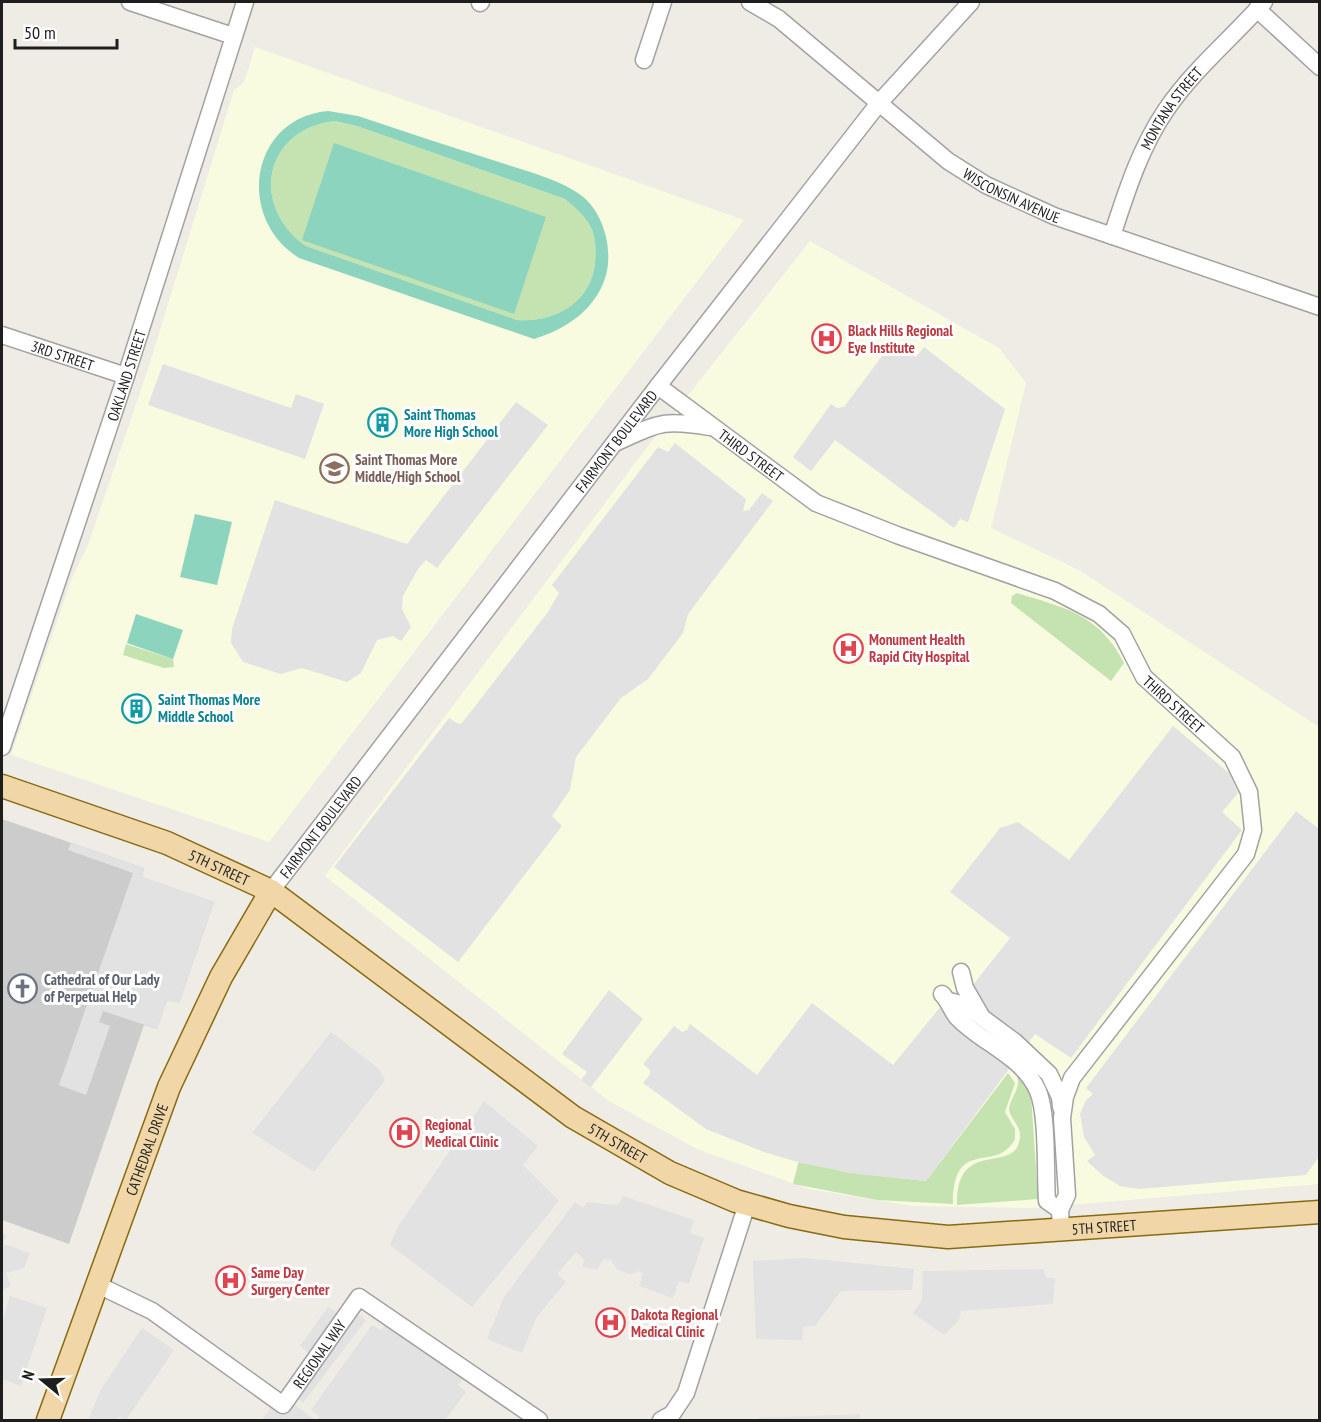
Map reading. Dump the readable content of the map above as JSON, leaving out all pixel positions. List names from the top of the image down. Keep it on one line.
{"streets":{"main road":["5TH STREET","CATHEDRAL DRIVE"],"street":["MONTANA STREET","WISCONSIN AVENUE","3RD STREET","OAKLAND STREET","FAIRMONT BOULEVARD","THIRD STREET","REGIONAL WAY"]},"crossings":[["MONTANA STREET","WISCONSIN AVENUE"],["WISCONSIN AVENUE","FAIRMONT BOULEVARD"],["3RD STREET","OAKLAND STREET"],["FAIRMONT BOULEVARD","THIRD STREET"],["FAIRMONT BOULEVARD","5TH STREET"],["FAIRMONT BOULEVARD","CATHEDRAL DRIVE"],["THIRD STREET","5TH STREET"],["5TH STREET","CATHEDRAL DRIVE"],["CATHEDRAL DRIVE","REGIONAL WAY"]],"places":{"hospital":["Black Hills Regional Eye Institute","Monument Health Rapid City Hospital","Regional Medical Clinic","Same Day Surgery Center","Dakota Regional Medical Clinic"],"building":["Saint Thomas More High School","Saint Thomas More Middle School"],"school or university":["Saint Thomas More Middle/High School"],"church":["Cathedral of Our Lady of Perpetual Help"]},"scale_bar":"50 m","north":"left"}
